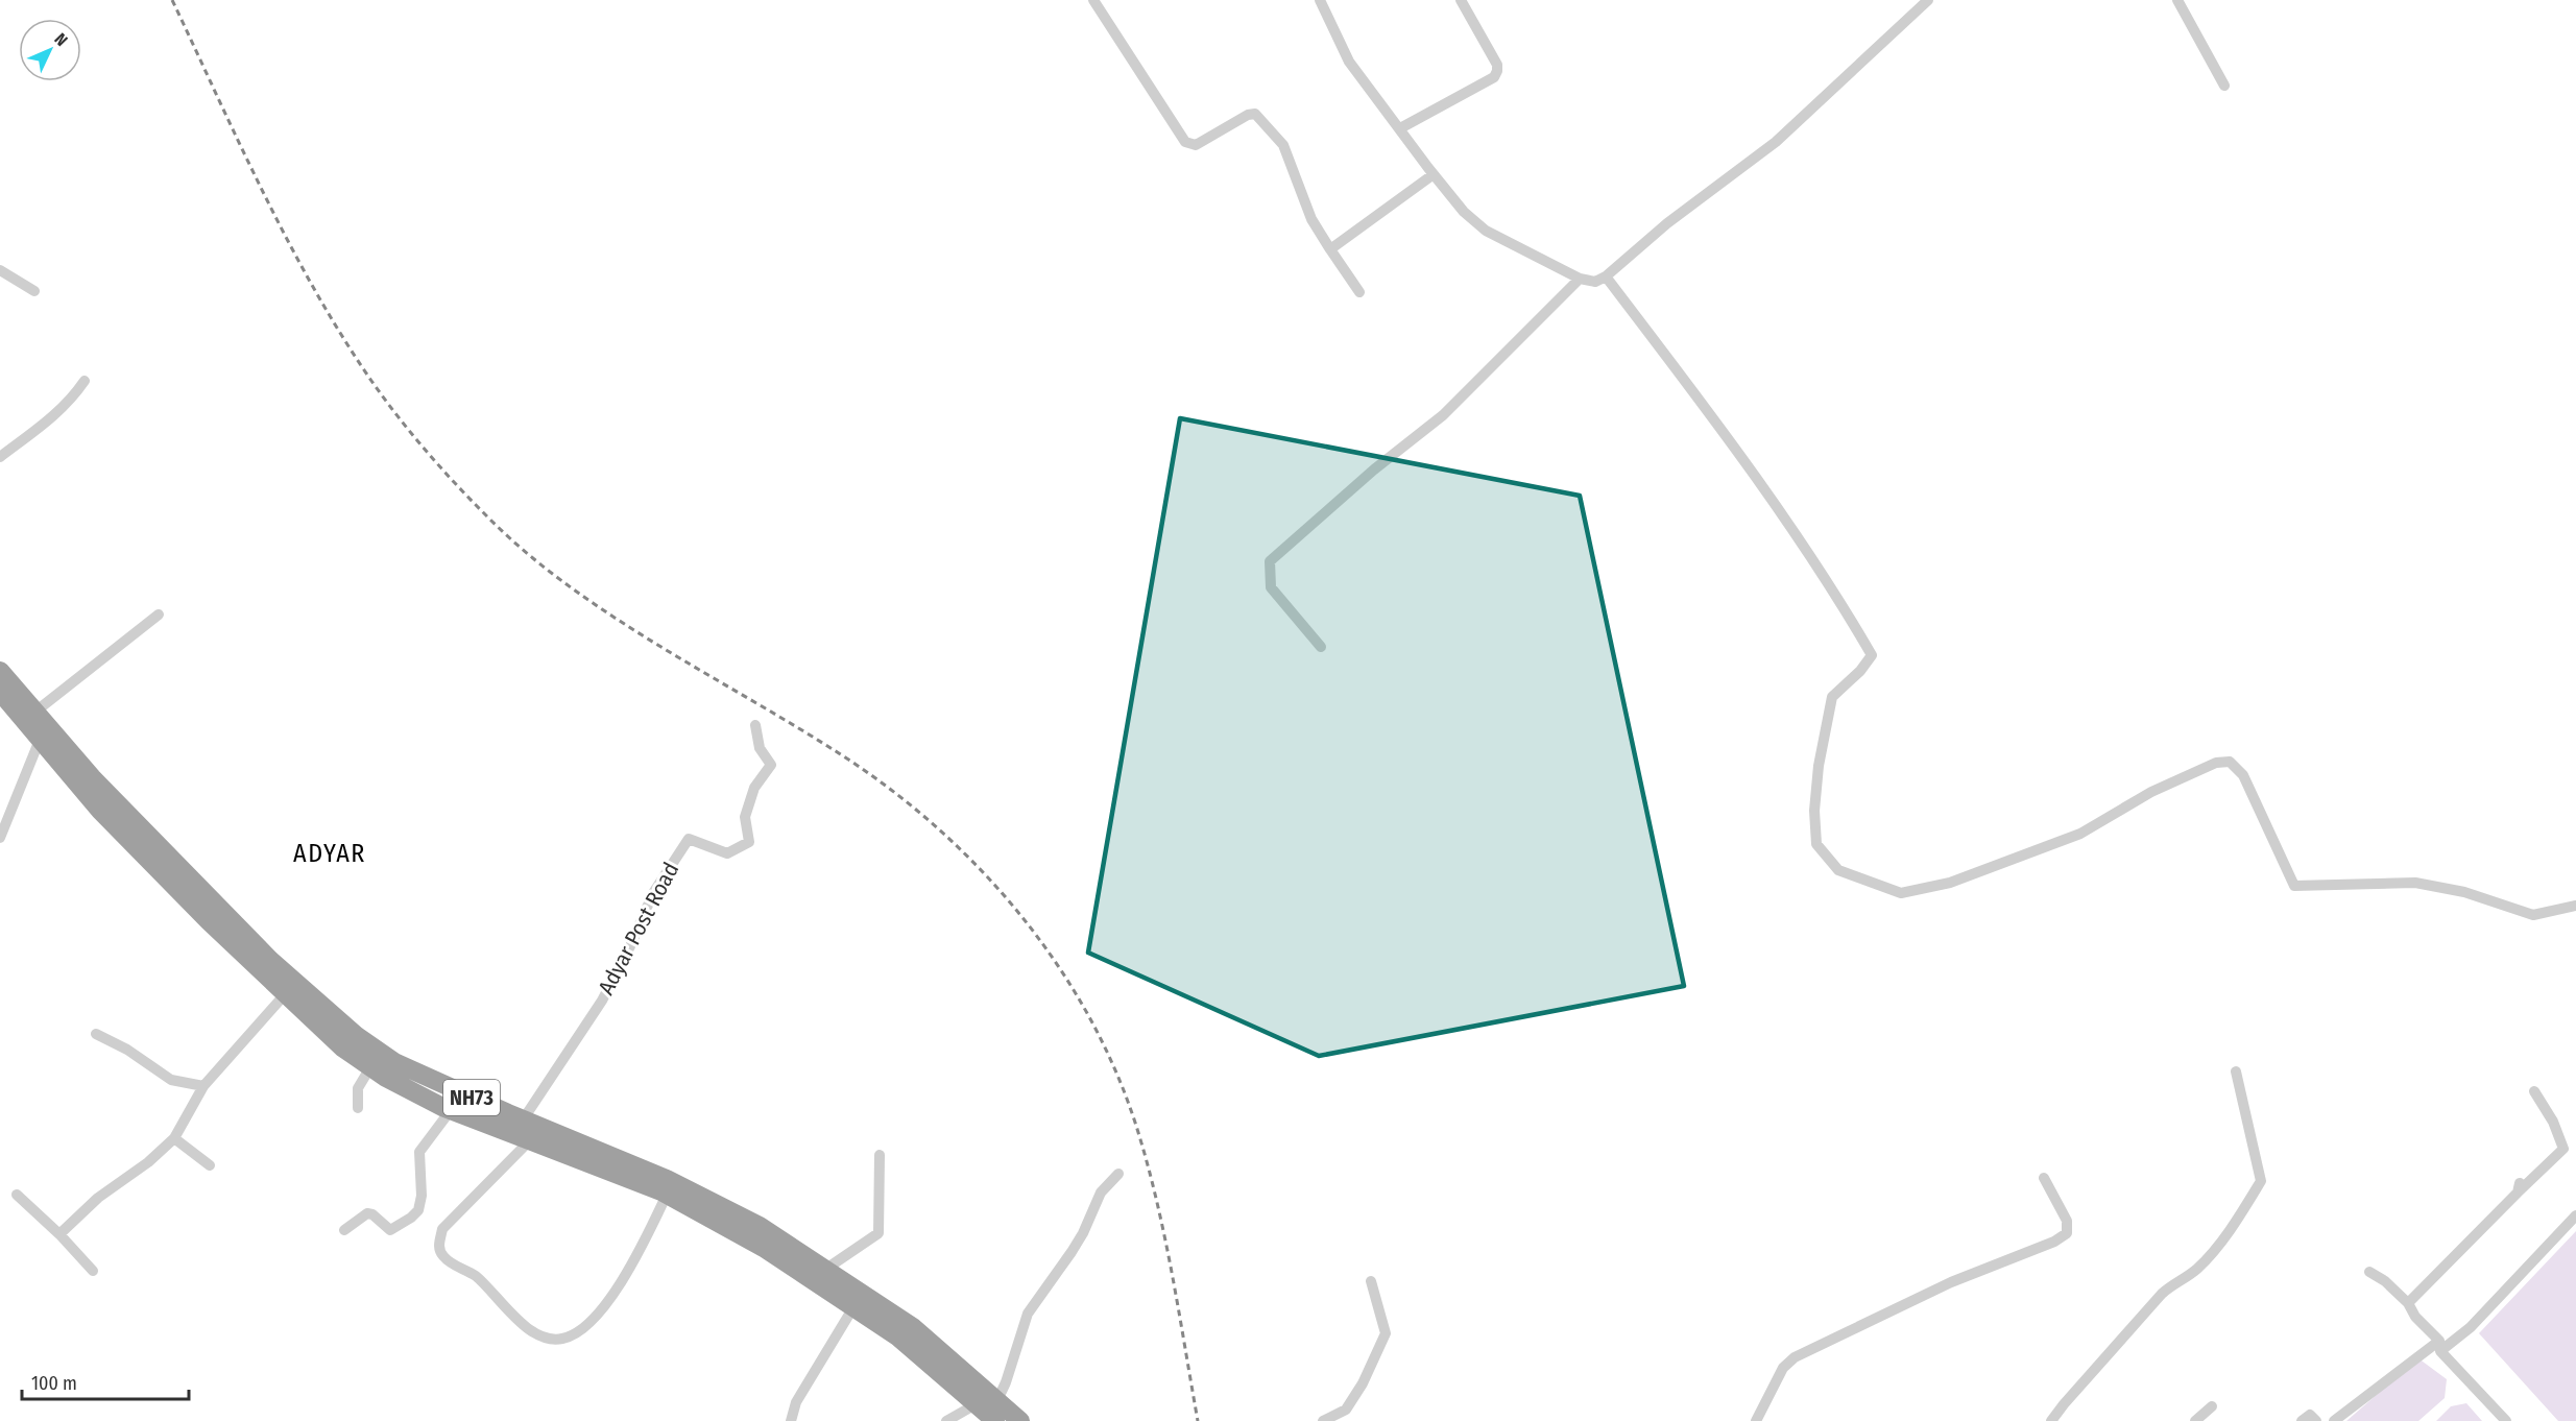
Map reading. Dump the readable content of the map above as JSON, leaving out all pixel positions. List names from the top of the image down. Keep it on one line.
{"streets":{"highway":["NH73"],"street":["Adyar Post Road"]},"crossings":[["Adyar Post Road","NH73"]],"districts":["ADYAR"],"scale_bar":"100 m","north":"top right"}
